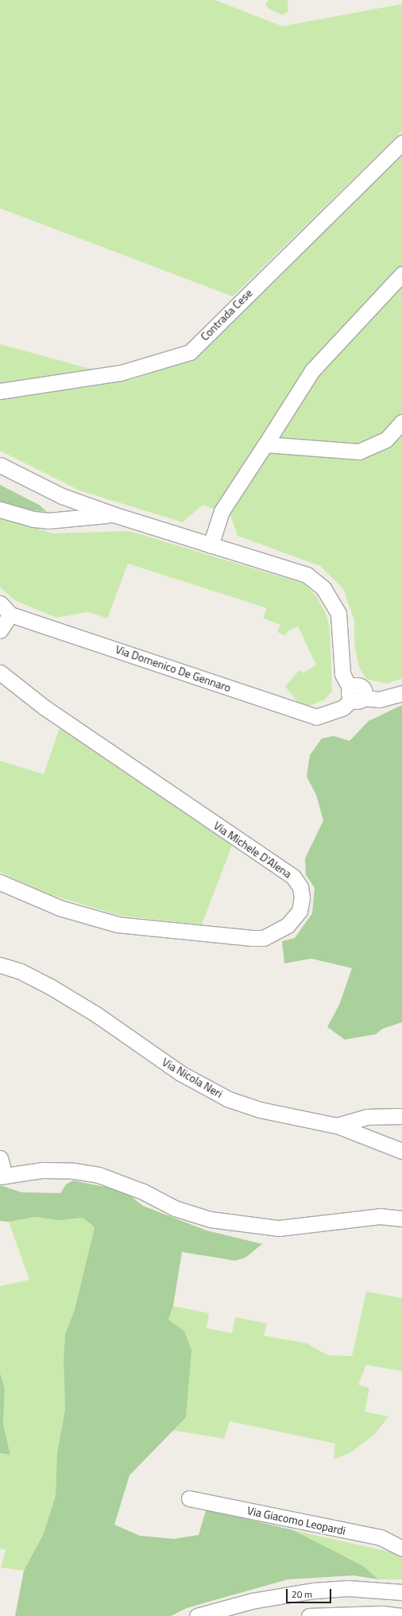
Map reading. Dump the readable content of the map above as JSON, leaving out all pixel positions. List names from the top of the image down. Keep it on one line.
{"streets":{"street":["Contrada Cese","Via Domenico De Gennaro","Via Michele D'Alena","Via Nicola Neri","Via Giacomo Leopardi"]},"scale_bar":"20 m"}
